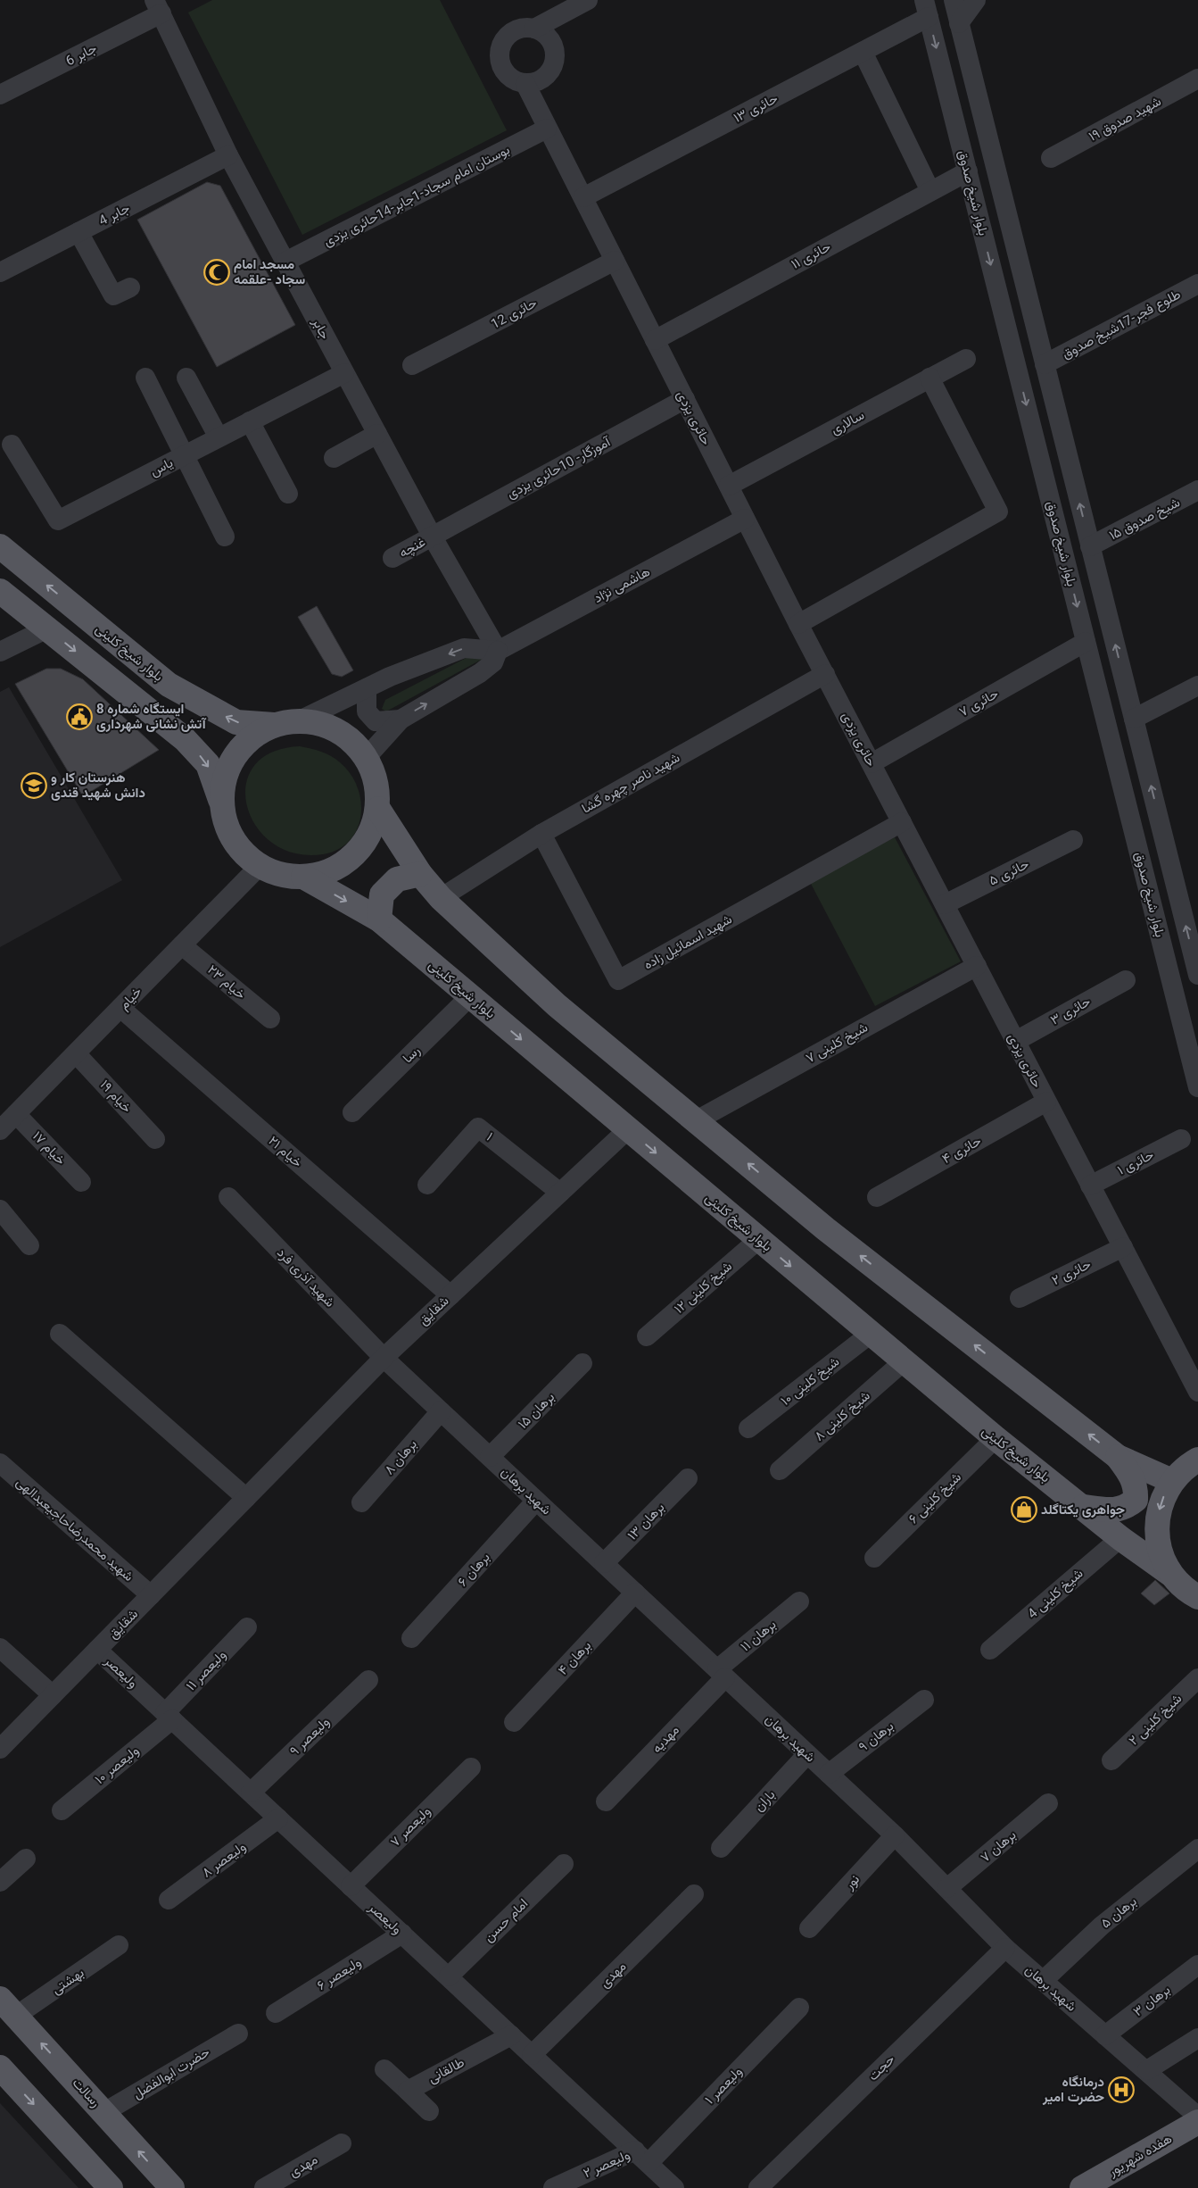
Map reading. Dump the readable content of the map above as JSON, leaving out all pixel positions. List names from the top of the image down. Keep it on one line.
{"streets":{"main road":["بلوار شیخ کلینی","رسالت","هفده شهریور"],"street":["جابر 6","حائری ۱۳","شهید صدوق ۱۹","بلوار شیخ صدوق","بوستان امام سجاد-1جابر-14حائری یزدی","جابر 4","حائری ۱۱","حائری 12","طلوع فجر-17شیخ صدوق","جابر","حائری یزدی","سالاری","یاس","آموزگار- 10حائری یزدی","شیخ صدوق ۱۵","غنچه","هاشمی نژاد","حائری ۷","شهید ناصر چهره گشا","حائری ۵","شهید اسمائیل زاده","خیام ۲۳","خیام","حائری ۳","شیخ کلینی ۷","رسا","خیام ۱۹","۱","خیام ۱۷","حائری ۴","خیام ۲۱","حائری ۱","حائری ۲","شهید آذری فرد","شیخ کلینی ۱۲","شقایق","شیخ کلینی ۱۰","برهان ۱۵","شیخ کلینی ۸","برهان ۸","شهید برهان","شیخ کلینی ۶","برهان ۱۳","شهید محمدرضاحاجیعبدالهی","برهان ۶","شیخ کلینی 4","برهان ۱۱","برهان ۴","ولیعصر ۱۱","ولیعصر","شیخ کلینی ۲","ولیعصر ۹","برهان ۹","مهدیه","ولیعصر ۱۰","باران","ولیعصر ۷","برهان ۷","ولیعصر ۸","نور","برهان ۵","امام حسن","ولیعصر ۶","مهدی","بهشتی","برهان ۳","حجت","طالقانی","حضرت ابوالفضل","ولیعصر ۱","ولیعصر ۲"]},"crossings":[["جابر 6","جابر"],["حائری ۱۳","بلوار شیخ صدوق"],["حائری ۱۳","حائری یزدی"],["بلوار شیخ صدوق","حائری ۱۱"],["بلوار شیخ صدوق","طلوع فجر-17شیخ صدوق"],["بلوار شیخ صدوق","شیخ صدوق ۱۵"],["بلوار شیخ صدوق","حائری ۷"],["بوستان امام سجاد-1جابر-14حائری یزدی","جابر"],["بوستان امام سجاد-1جابر-14حائری یزدی","حائری یزدی"],["جابر 4","جابر"],["حائری ۱۱","حائری یزدی"],["حائری 12","حائری یزدی"],["جابر","یاس"],["جابر","آموزگار- 10حائری یزدی"],["جابر","غنچه"],["جابر","هاشمی نژاد"],["حائری یزدی","سالاری"],["حائری یزدی","آموزگار- 10حائری یزدی"],["حائری یزدی","هاشمی نژاد"],["حائری یزدی","حائری ۷"],["حائری یزدی","شهید ناصر چهره گشا"],["حائری یزدی","حائری ۵"],["حائری یزدی","شهید اسمائیل زاده"],["حائری یزدی","حائری ۳"],["حائری یزدی","شیخ کلینی ۷"],["حائری یزدی","حائری ۴"],["حائری یزدی","حائری ۱"],["حائری یزدی","حائری ۲"],["آموزگار- 10حائری یزدی","غنچه"],["بلوار شیخ کلینی","خیام"],["بلوار شیخ کلینی","رسا"],["بلوار شیخ کلینی","شیخ کلینی ۱۲"],["بلوار شیخ کلینی","شقایق"],["بلوار شیخ کلینی","شیخ کلینی ۱۰"],["بلوار شیخ کلینی","شیخ کلینی ۸"],["بلوار شیخ کلینی","شیخ کلینی ۶"],["بلوار شیخ کلینی","شیخ کلینی 4"],["شهید ناصر چهره گشا","شهید اسمائیل زاده"],["خیام ۲۳","خیام"],["خیام","خیام ۱۹"],["خیام","خیام ۱۷"],["خیام","خیام ۲۱"],["۱","شقایق"],["خیام ۲۱","شقایق"],["شهید آذری فرد","شقایق"],["شهید آذری فرد","شهید برهان"],["شقایق","شهید برهان"],["شقایق","شهید محمدرضاحاجیعبدالهی"],["شقایق","ولیعصر"],["برهان ۱۵","شهید برهان"],["برهان ۸","شهید برهان"],["شهید برهان","برهان ۱۳"],["شهید برهان","برهان ۶"],["شهید برهان","برهان ۱۱"],["شهید برهان","برهان ۴"],["شهید برهان","برهان ۹"],["شهید برهان","مهدیه"],["شهید برهان","باران"],["شهید برهان","برهان ۷"],["شهید برهان","نور"],["شهید برهان","برهان ۵"],["شهید برهان","برهان ۳"],["شهید برهان","حجت"],["برهان ۱۱","مهدیه"],["ولیعصر ۱۱","ولیعصر"],["ولیعصر ۱۱","ولیعصر ۱۰"],["ولیعصر","ولیعصر ۹"],["ولیعصر","ولیعصر ۱۰"],["ولیعصر","ولیعصر ۷"],["ولیعصر","ولیعصر ۸"],["ولیعصر","امام حسن"],["ولیعصر","ولیعصر ۶"],["ولیعصر","مهدی"],["ولیعصر","طالقانی"],["ولیعصر","ولیعصر ۱"],["ولیعصر","ولیعصر ۲"],["بهشتی","رسالت"],["حضرت ابوالفضل","رسالت"],["ولیعصر ۱","ولیعصر ۲"]],"places":{"mosque":["مسجد امام سجاد -علقمه"],"public building":["ایستگاه شماره 8 آتش نشانی شهرداری"],"school or university":["هنرستان کار و دانش شهید قندی"],"shop":["جواهری یکتاگلد"],"hospital":["درمانگاه حضرت امیر"]}}
